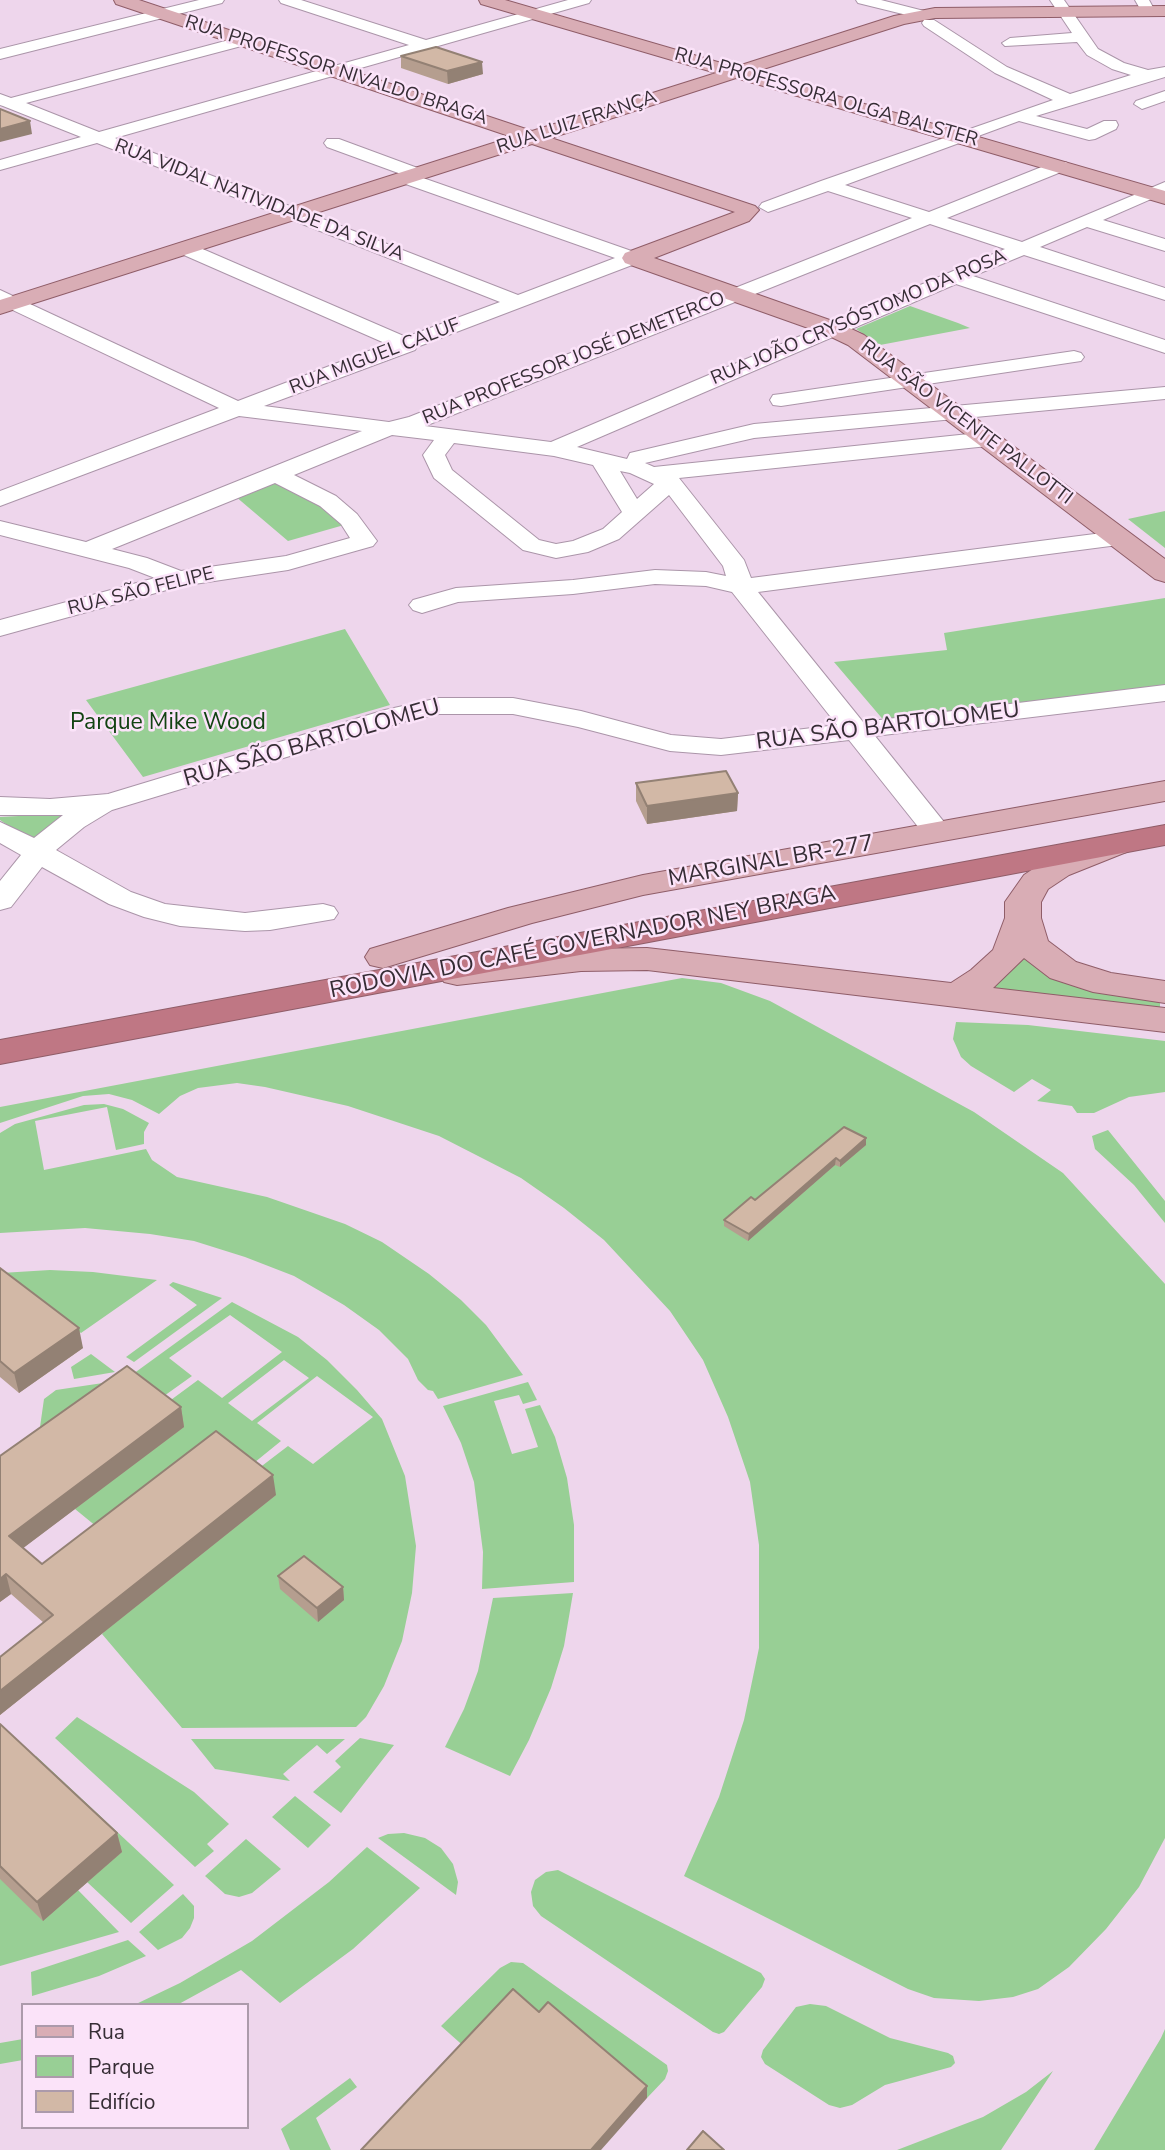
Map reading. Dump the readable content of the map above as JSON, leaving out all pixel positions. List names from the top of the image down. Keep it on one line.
{"streets":{"highway":["RODOVIA DO CAFÉ GOVERNADOR NEY BRAGA"],"main road":["RUA PROFESSOR NIVALDO BRAGA","RUA PROFESSORA OLGA BALSTER","RUA LUIZ FRANÇA","RUA MIGUEL CALUF","RUA SÃO VICENTE PALLOTTI","MARGINAL BR-277"],"street":["RUA VIDAL NATIVIDADE DA SILVA","RUA JOÃO CRYSÓSTOMO DA ROSA","RUA PROFESSOR JOSÉ DEMETERCO","RUA SÃO FELIPE","RUA SÃO BARTOLOMEU"]},"crossings":[["RUA PROFESSOR NIVALDO BRAGA","RUA LUIZ FRANÇA"],["RUA PROFESSOR NIVALDO BRAGA","RUA MIGUEL CALUF"],["RUA PROFESSORA OLGA BALSTER","RUA LUIZ FRANÇA"],["RUA PROFESSORA OLGA BALSTER","RUA JOÃO CRYSÓSTOMO DA ROSA"],["RUA PROFESSORA OLGA BALSTER","RUA MIGUEL CALUF"],["RUA PROFESSORA OLGA BALSTER","RUA PROFESSOR JOSÉ DEMETERCO"],["RUA LUIZ FRANÇA","RUA VIDAL NATIVIDADE DA SILVA"],["RUA VIDAL NATIVIDADE DA SILVA","RUA MIGUEL CALUF"],["RUA JOÃO CRYSÓSTOMO DA ROSA","RUA SÃO VICENTE PALLOTTI"],["RUA MIGUEL CALUF","RUA SÃO VICENTE PALLOTTI"],["RUA PROFESSOR JOSÉ DEMETERCO","RUA SÃO VICENTE PALLOTTI"],["RUA PROFESSOR JOSÉ DEMETERCO","RUA SÃO FELIPE"],["MARGINAL BR-277","RODOVIA DO CAFÉ GOVERNADOR NEY BRAGA"]],"parks":["Parque Mike Wood"],"legend":["Rua","Parque","Edifício"]}
